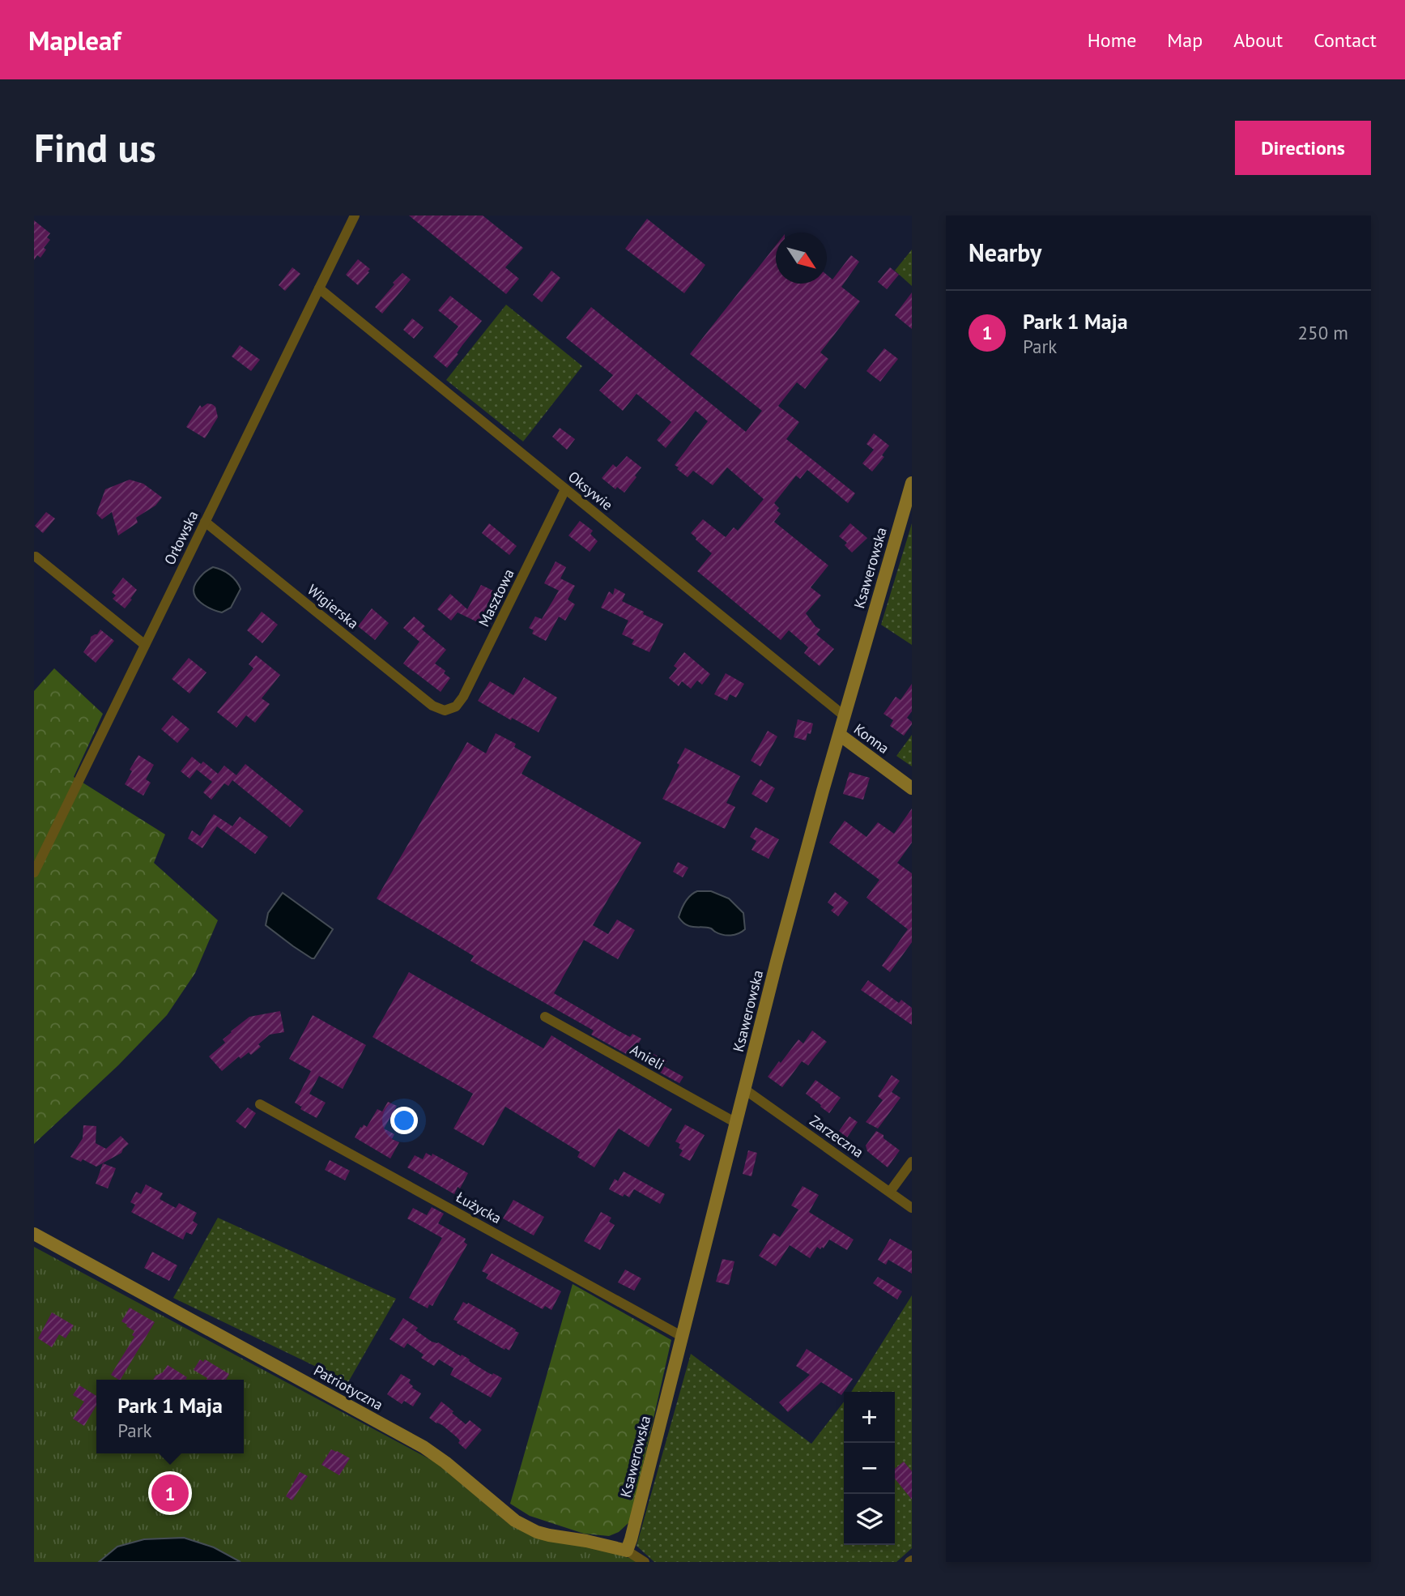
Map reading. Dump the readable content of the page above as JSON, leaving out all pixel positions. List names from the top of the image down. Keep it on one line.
{"streets":{"street":["Oksywie","Orłowska","Ksawerowska","Masztowa","Wigierska","Konna","Anieli","Zarzeczna","Łużycka","Patriotyczna"]},"crossings":[["Oksywie","Orłowska"],["Oksywie","Ksawerowska"],["Oksywie","Masztowa"],["Orłowska","Wigierska"],["Ksawerowska","Konna"],["Ksawerowska","Anieli"],["Ksawerowska","Zarzeczna"],["Ksawerowska","Łużycka"],["Ksawerowska","Patriotyczna"],["Masztowa","Wigierska"]],"north":"bottom right","page":{"header":"Mapleaf","nav":["Home","Map","About","Contact"],"buttons":"Directions","title":"Find us","heading":"Nearby","list":[{"mark":"1","name":"Park 1 Maja","note":"Park","value":"250 m"}],"popup":["Park 1 Maja","Park"],"map_buttons":["+","−"],"pins":"1"}}
